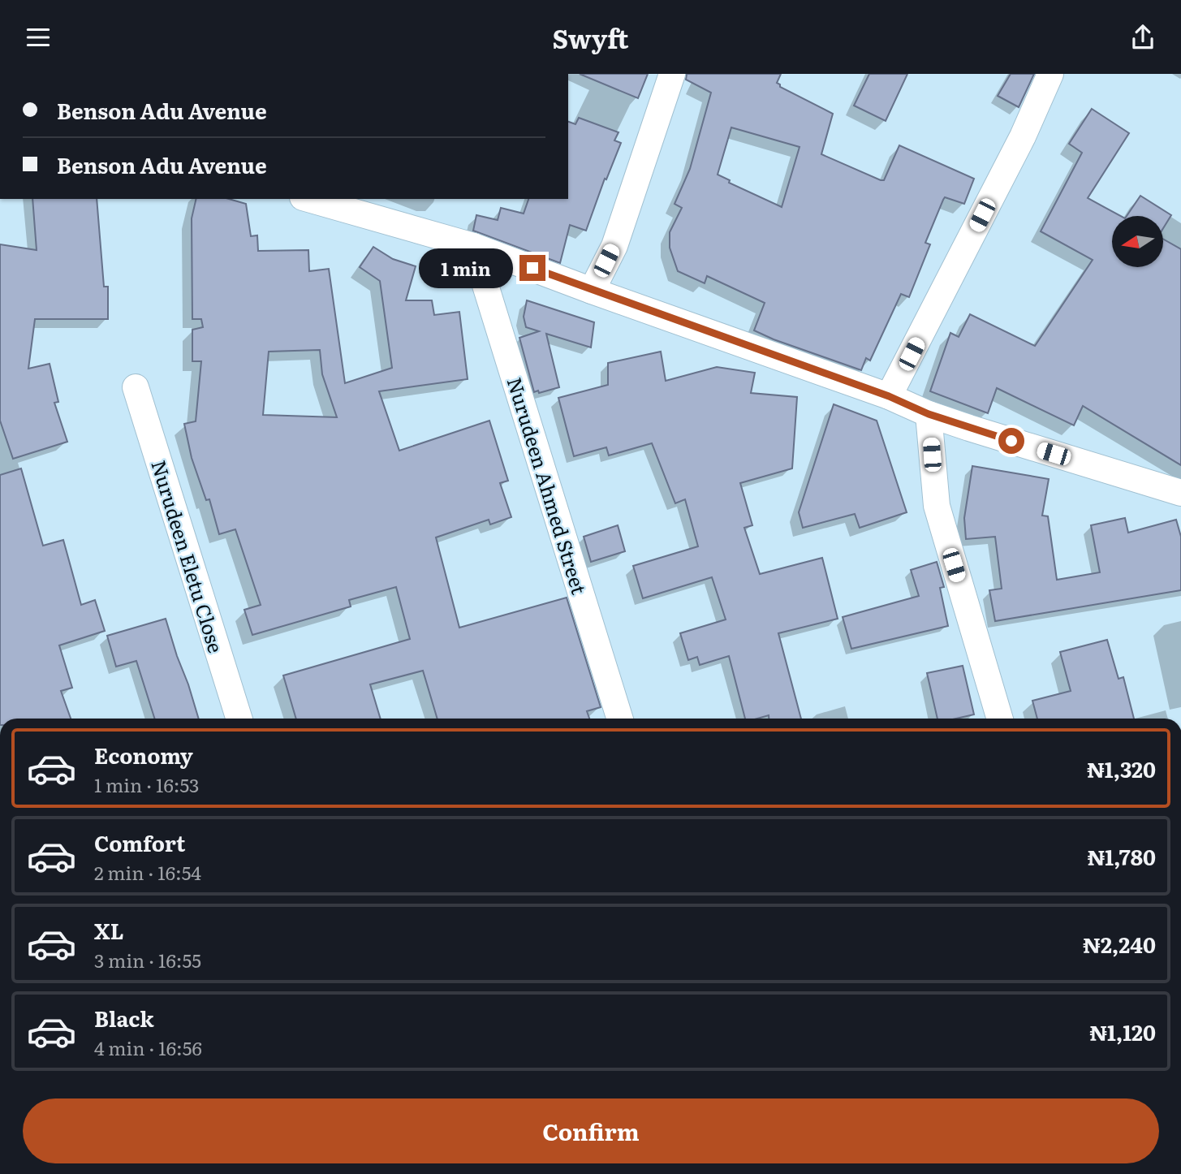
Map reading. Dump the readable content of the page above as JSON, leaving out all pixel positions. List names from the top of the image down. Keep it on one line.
{"streets":{"street":["Nurudeen Ahmed Street","Nurudeen Eletu Close"]},"north":"left","page":{"header":"Swyft","banner":["Benson Adu Avenue","Benson Adu Avenue"],"bubble":"1 min","list":[{"name":"Economy","note":"1 min · 16:53","value":"₦1,320"},{"name":"Comfort","note":"2 min · 16:54","value":"₦1,780"},{"name":"XL","note":"3 min · 16:55","value":"₦2,240"},{"name":"Black","note":"4 min · 16:56","value":"₦1,120"}],"buttons":"Confirm"}}
